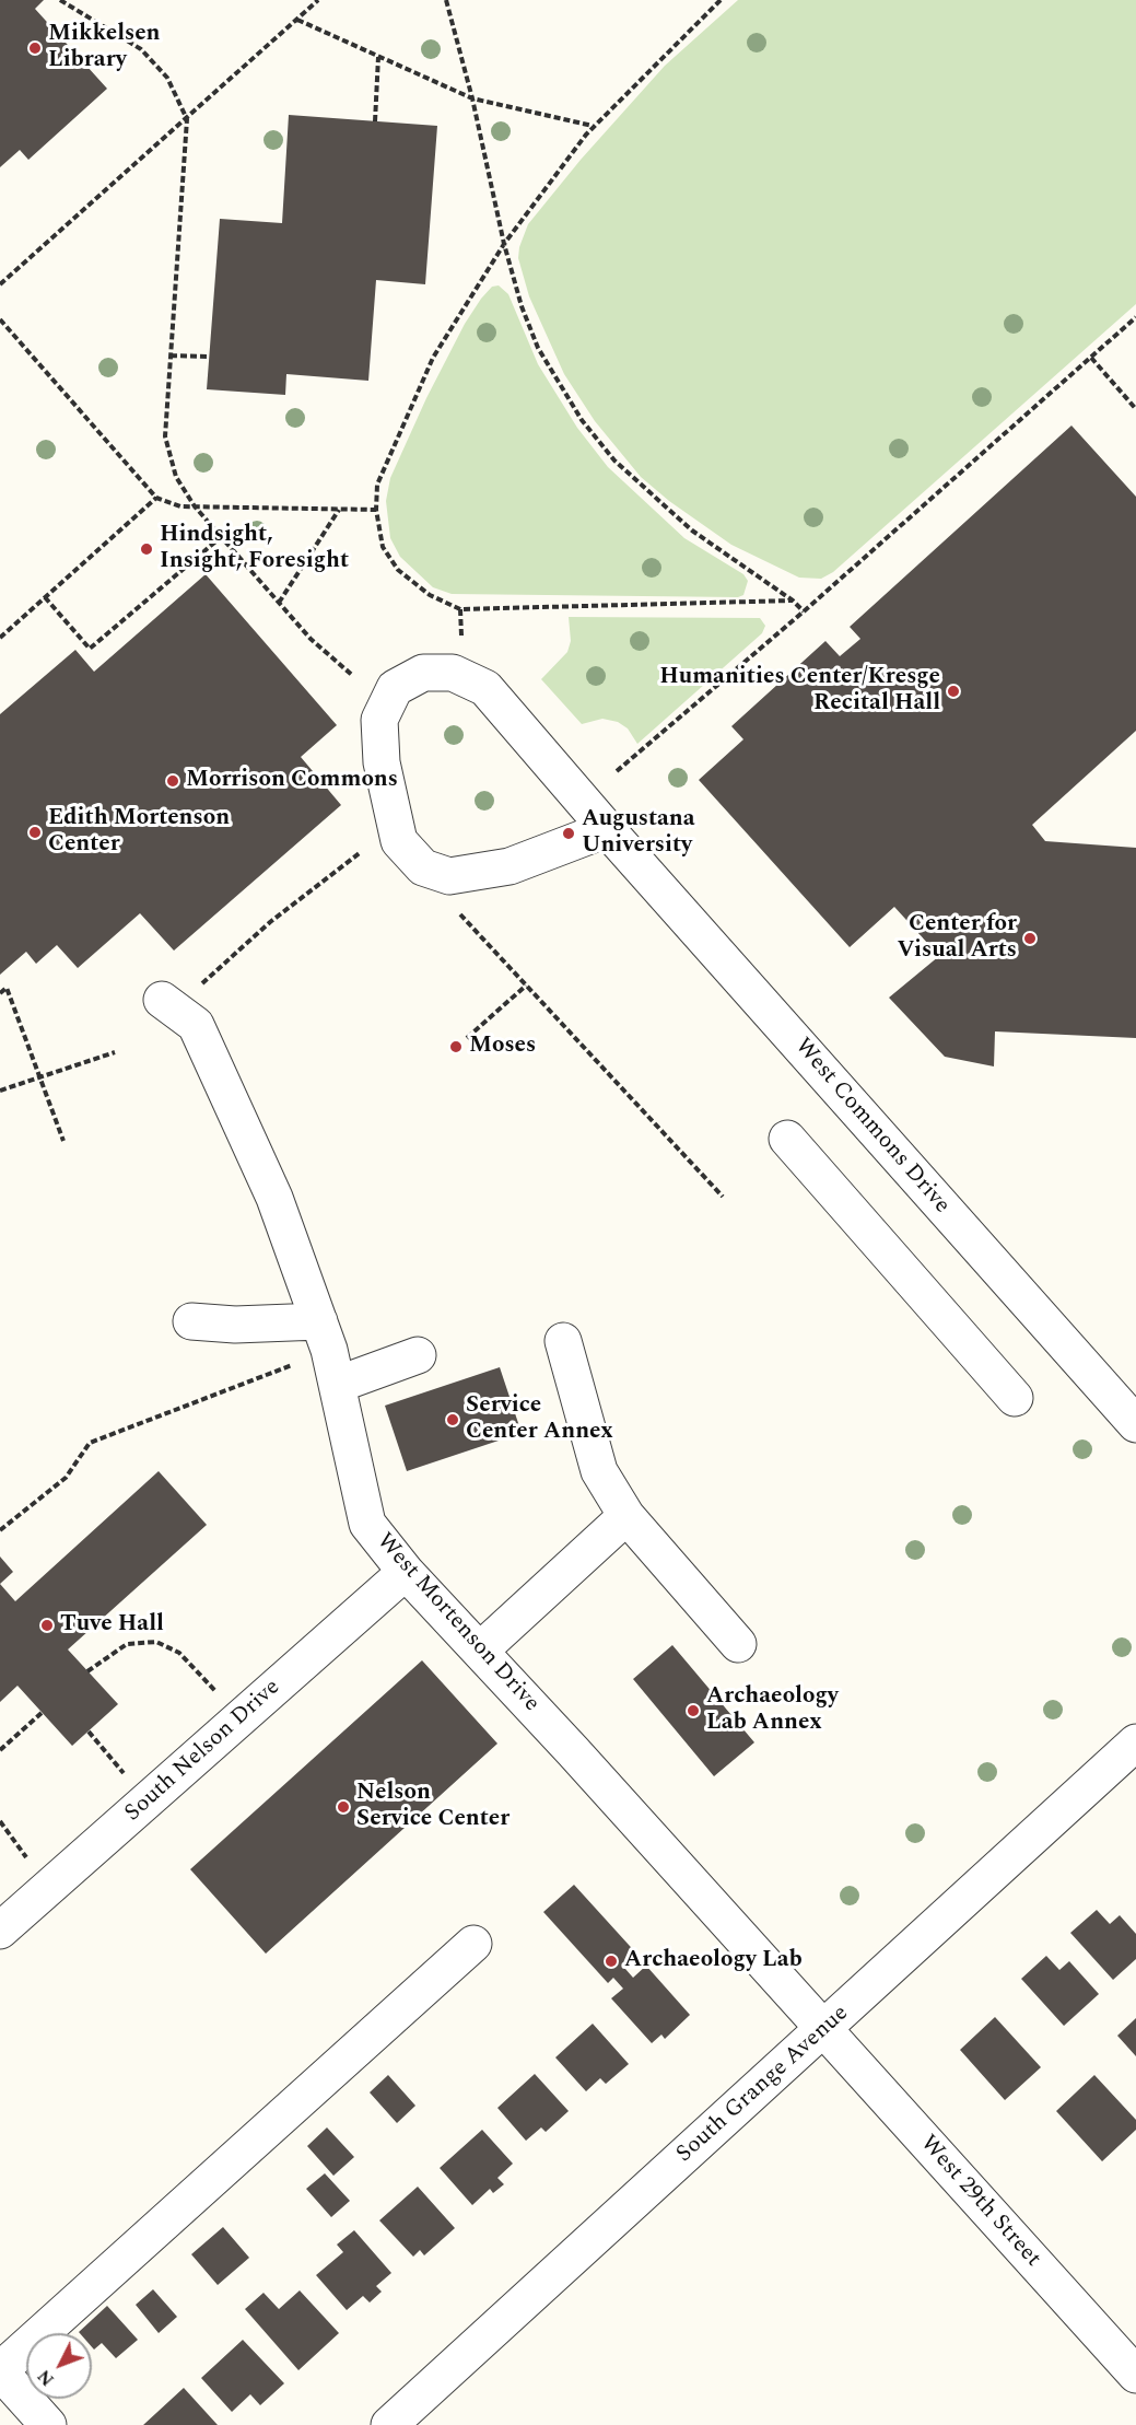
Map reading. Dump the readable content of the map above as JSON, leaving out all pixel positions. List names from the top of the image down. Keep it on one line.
{"streets":{"street":["West Commons Drive","West Mortenson Drive","South Nelson Drive","South Grange Avenue","West 29th Street"]},"crossings":[["West Mortenson Drive","South Nelson Drive"],["West Mortenson Drive","South Grange Avenue"],["West Mortenson Drive","West 29th Street"],["South Grange Avenue","West 29th Street"]],"places":["Mikkelsen Library","Hindsight, Insight, Foresight","Humanities Center/Kresge Recital Hall","Morrison Commons","Edith Mortenson Center","Augustana University","Center for Visual Arts","Moses","Service Center Annex","Tuve Hall","Archaeology Lab Annex","Nelson Service Center","Archaeology Lab"],"north":"bottom left"}
